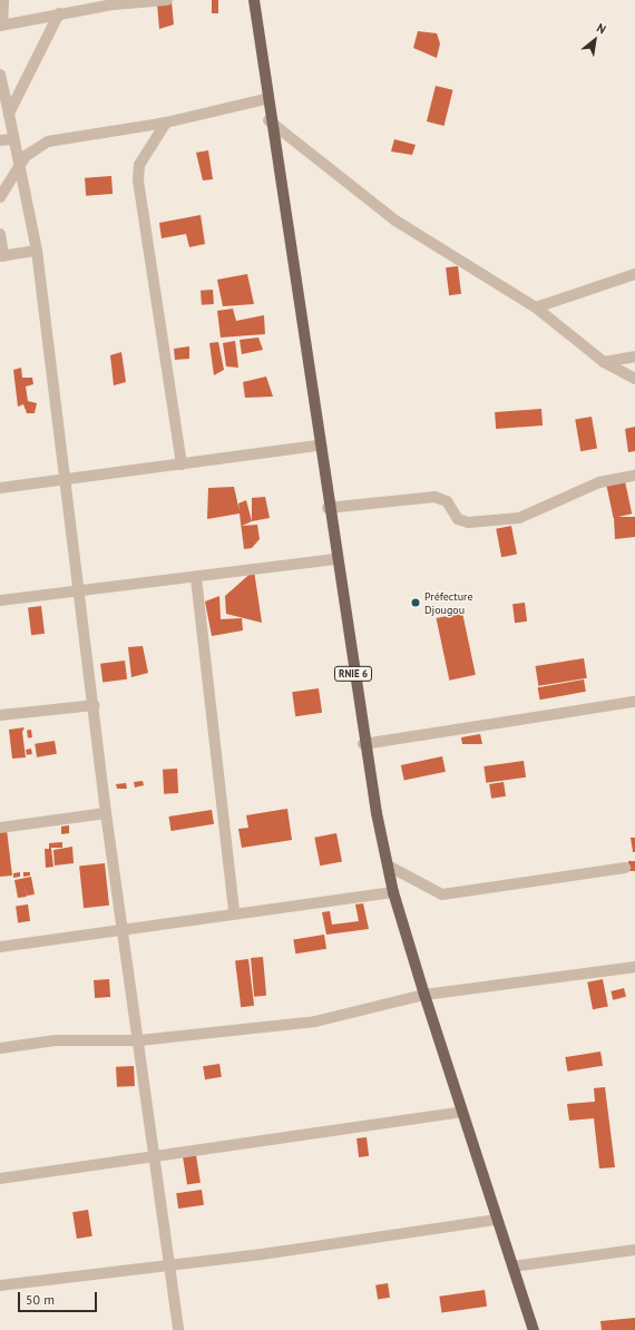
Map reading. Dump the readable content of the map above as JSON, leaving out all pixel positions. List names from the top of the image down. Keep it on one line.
{"streets":{"main road":["RNIE 6"]},"places":["Préfecture Djougou"],"scale_bar":"50 m","north":"top right"}
